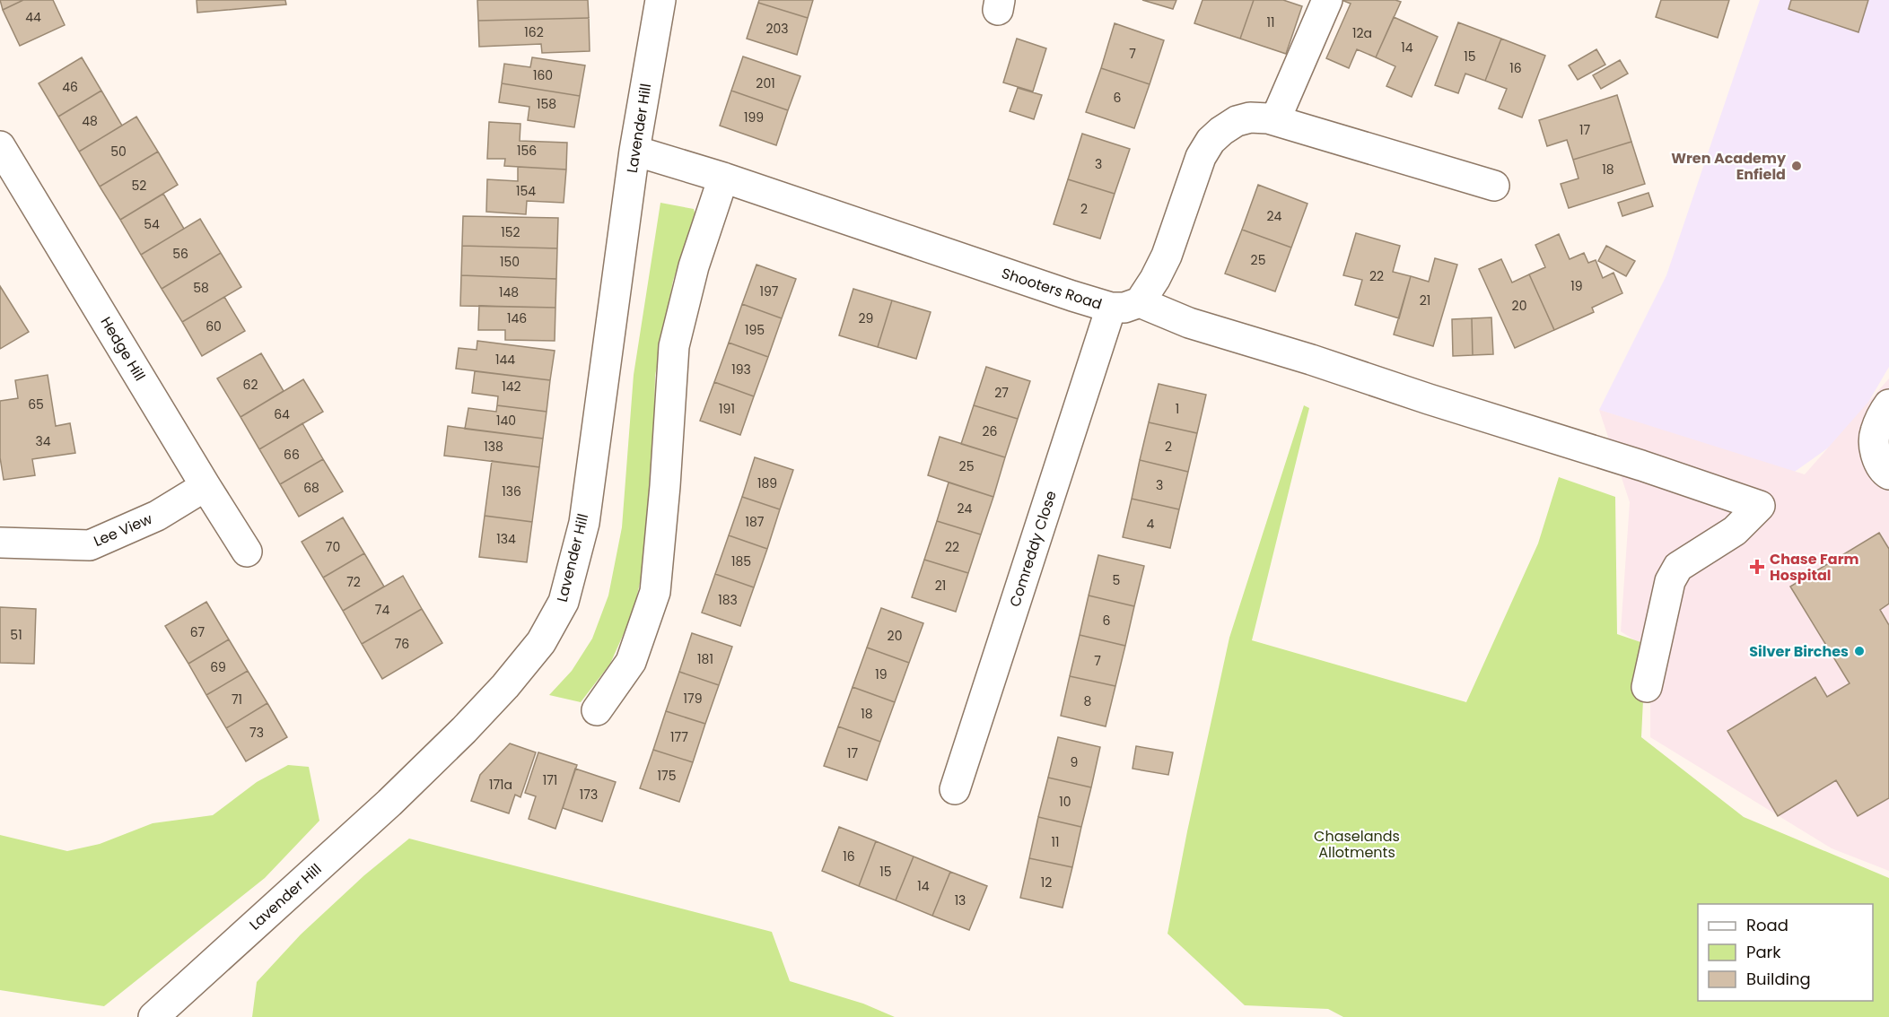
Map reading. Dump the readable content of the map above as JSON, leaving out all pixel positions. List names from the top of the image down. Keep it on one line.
{"streets":{"street":["Lavender Hill","Shooters Road","Hedge Hill","Lee View","Comreddy Close"]},"crossings":[["Lavender Hill","Shooters Road"],["Shooters Road","Comreddy Close"],["Hedge Hill","Lee View"]],"parks":["Chaselands Allotments"],"places":{"other":["Wren Academy Enfield","Silver Birches"],"health":["Chase Farm Hospital"]},"house_numbers":["44","11","203","162","12a","14","7","15","16","160","201","46","6","158","199","48","17","156","50","3","18","52","154","2","24","54","152","56","25","150","22","19","58","197","148","21","20","146","29","60","195","144","193","62","142","27","65","191","1","64","140","26","34","138","2","66","25","189","3","68","136","24","187","4","134","70","22","185","5","72","21","183","74","6","67","51","20","76","181","7","69","19","179","71","8","18","73","177","17","9","175","171","171a","173","10","11","16","15","12","14","13"],"legend":["Road","Park","Building"]}
